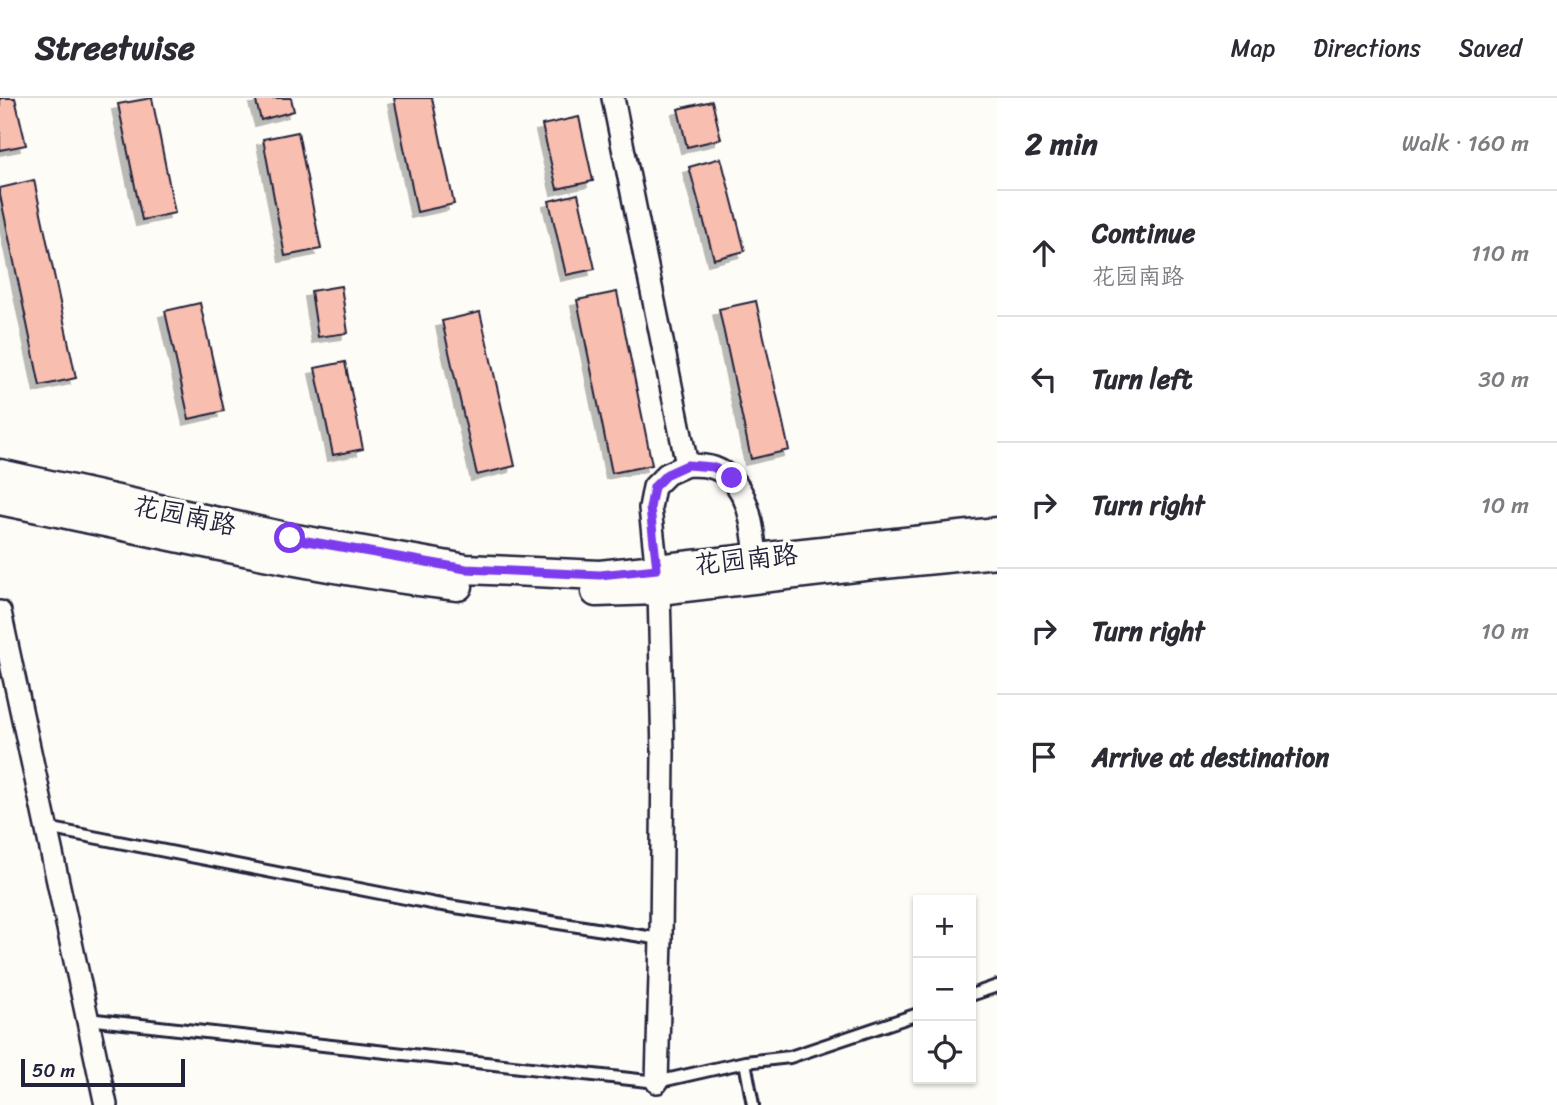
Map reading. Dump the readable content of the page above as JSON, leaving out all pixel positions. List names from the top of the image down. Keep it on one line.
{"streets":{"street":["花园南路"]},"scale_bar":"50 m","page":{"header":"Streetwise","nav":["Map","Directions","Saved"],"heading":["2 min","Walk · 160 m"],"list":[["Continue","花园南路","110 m"],["Turn left","30 m"],["Turn right","10 m"],["Turn right","10 m"],"Arrive at destination"],"map_buttons":["+","−"],"scale":"50 m"}}
